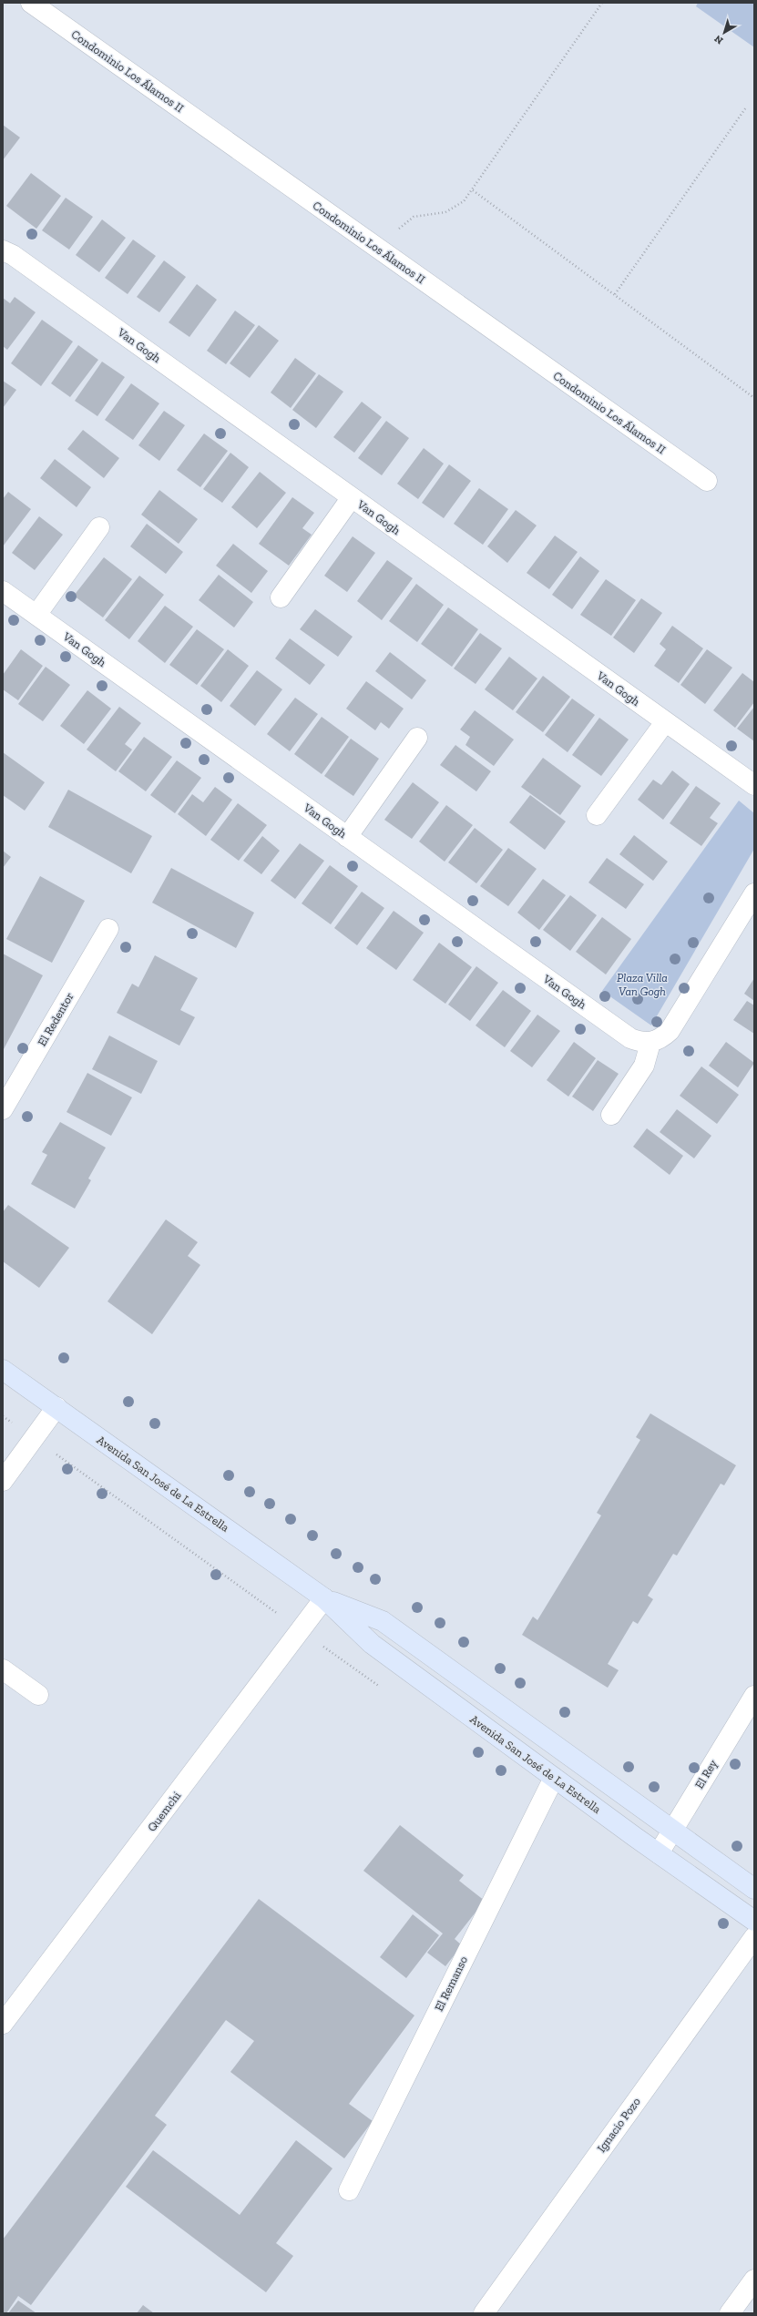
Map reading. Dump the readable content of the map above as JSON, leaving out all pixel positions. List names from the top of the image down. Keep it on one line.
{"streets":{"main road":["Avenida San José de La Estrella"],"street":["Condominio Los Álamos II","Van Gogh","El Redentor","El Rey","Quemchi","El Remanso","Ignacio Pozo"]},"crossings":[["Avenida San José de La Estrella","El Rey"],["Avenida San José de La Estrella","Quemchi"],["Avenida San José de La Estrella","El Remanso"]],"parks":["Plaza Villa Van Gogh"],"north":"bottom left"}
